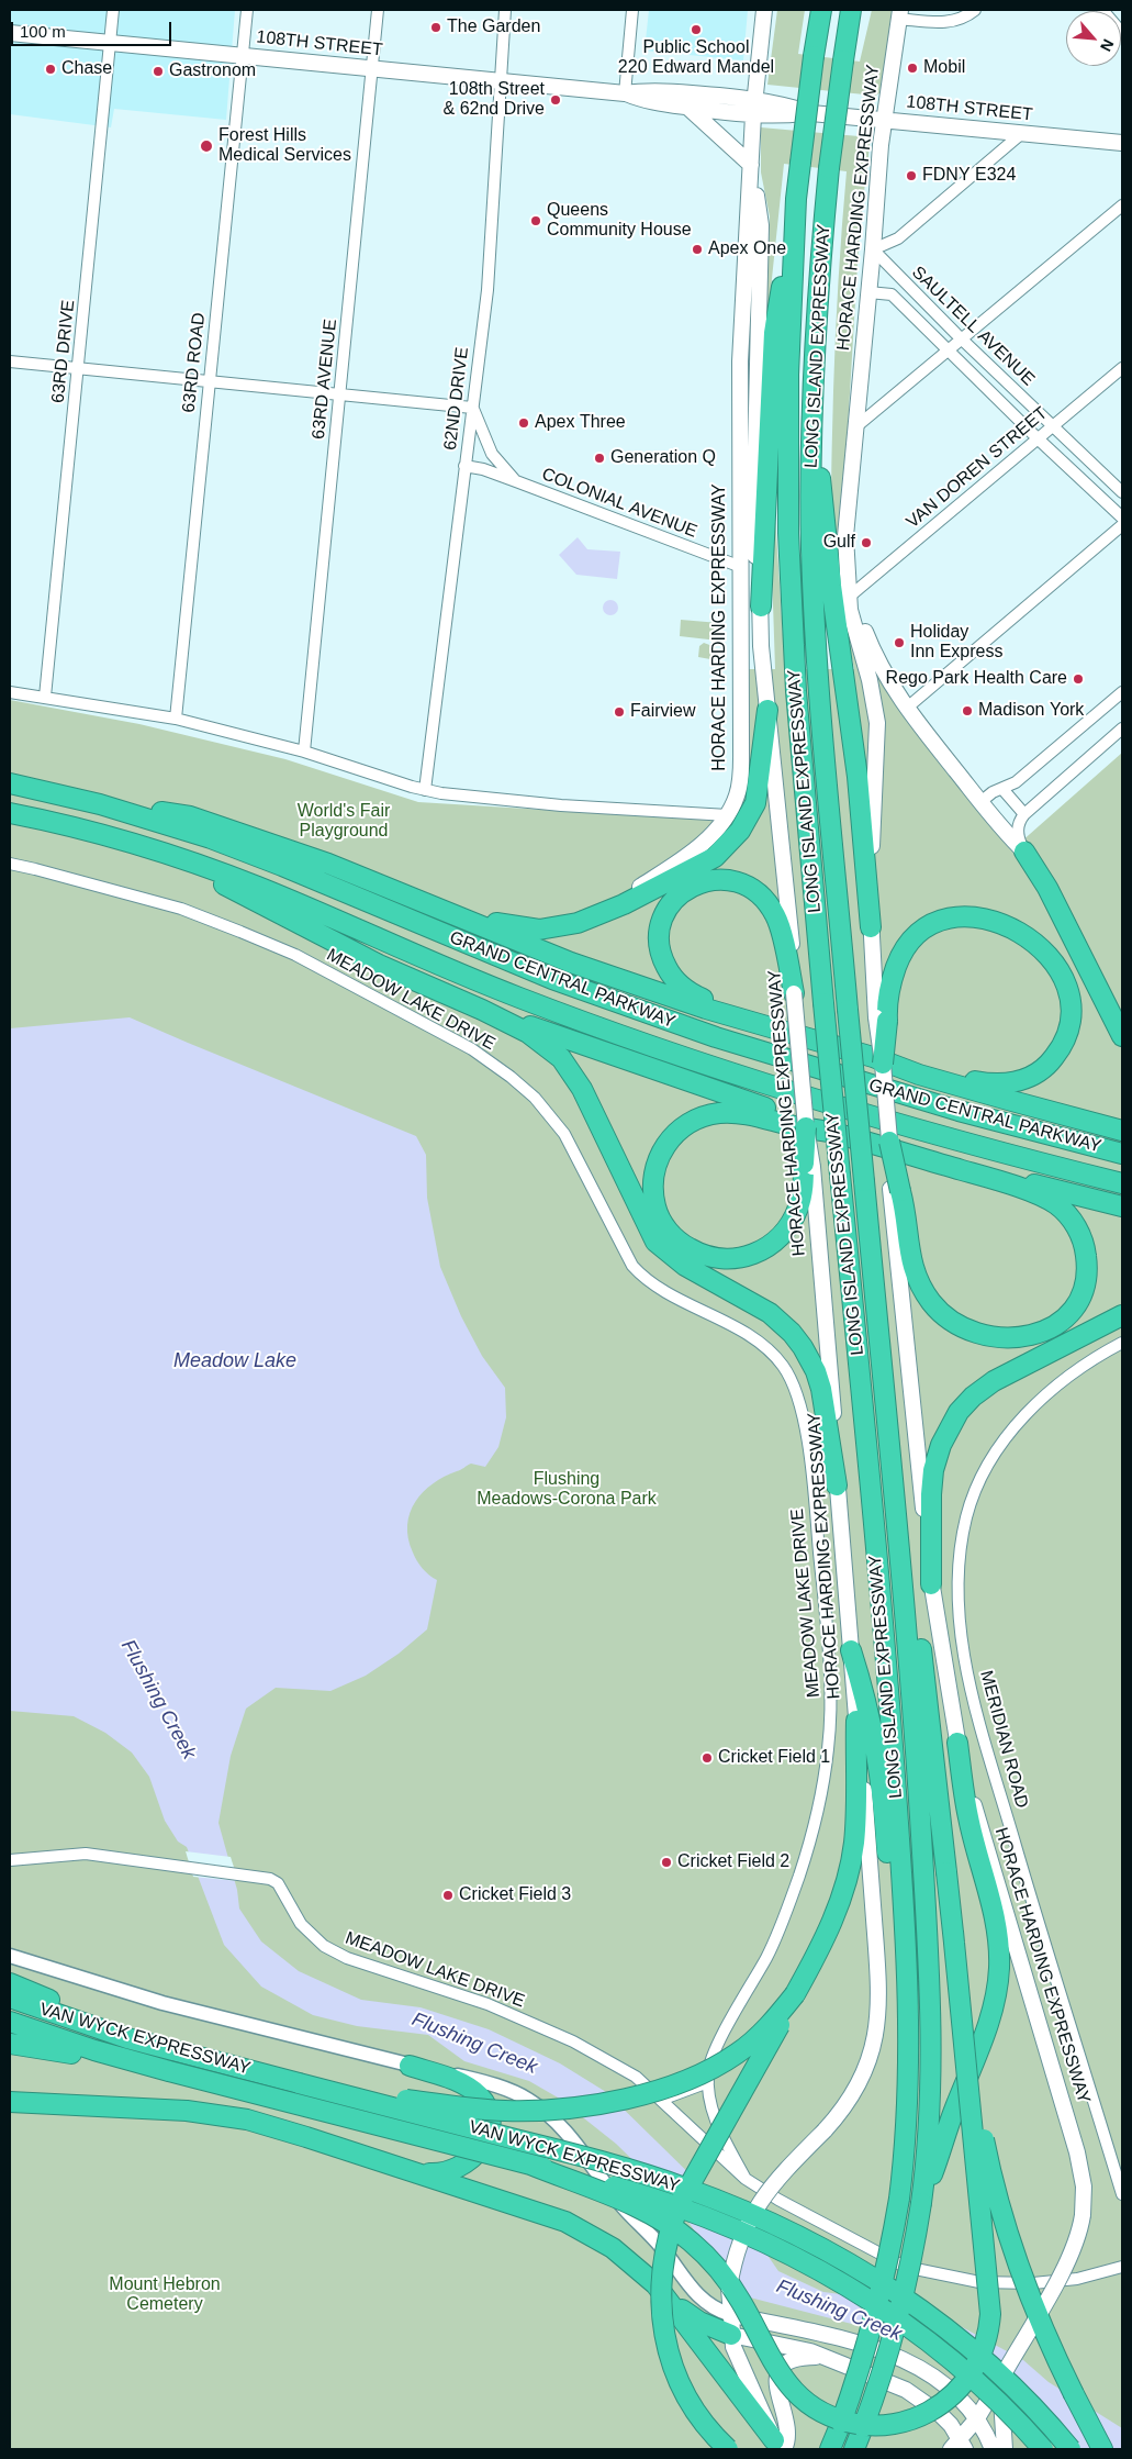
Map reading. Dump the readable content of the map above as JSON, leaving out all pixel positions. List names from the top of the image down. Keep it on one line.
{"streets":{"highway":["LONG ISLAND EXPRESSWAY","GRAND CENTRAL PARKWAY","VAN WYCK EXPRESSWAY"],"main road":["108TH STREET","HORACE HARDING EXPRESSWAY"],"street":["SAULTELL AVENUE","63RD DRIVE","63RD ROAD","63RD AVENUE","62ND DRIVE","VAN DOREN STREET","COLONIAL AVENUE","MEADOW LAKE DRIVE","MERIDIAN ROAD"]},"crossings":[["108TH STREET","HORACE HARDING EXPRESSWAY"],["108TH STREET","63RD DRIVE"],["108TH STREET","63RD ROAD"],["108TH STREET","63RD AVENUE"],["108TH STREET","62ND DRIVE"],["HORACE HARDING EXPRESSWAY","SAULTELL AVENUE"],["HORACE HARDING EXPRESSWAY","VAN DOREN STREET"],["HORACE HARDING EXPRESSWAY","COLONIAL AVENUE"],["SAULTELL AVENUE","VAN DOREN STREET"],["62ND DRIVE","COLONIAL AVENUE"]],"water":["Meadow Lake","Flushing Creek"],"parks":["World's Fair Playground","Flushing Meadows-Corona Park","Mount Hebron Cemetery"],"places":["The Garden","Public School 220 Edward Mandel","Mobil","Chase","Gastronom","108th Street & 62nd Drive","Forest Hills Medical Services","FDNY E324","Queens Community House","Apex One","Apex Three","Generation Q","Gulf","Holiday Inn Express","Rego Park Health Care","Madison York","Fairview","Cricket Field 1","Cricket Field 2","Cricket Field 3"],"scale_bar":"100 m","north":"bottom right"}
